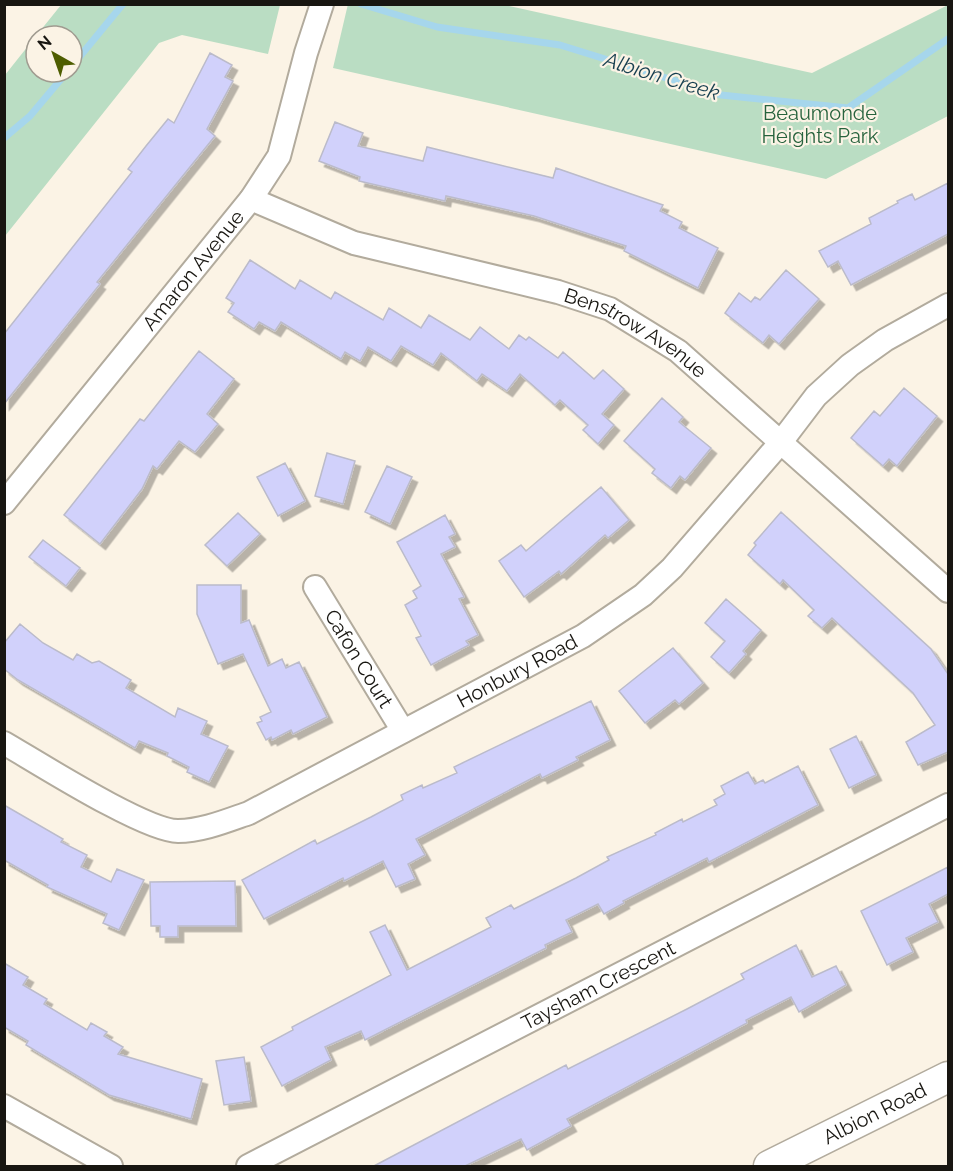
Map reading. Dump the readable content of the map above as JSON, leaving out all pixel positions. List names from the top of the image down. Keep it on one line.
{"streets":{"main road":["Albion Road"],"street":["Amaron Avenue","Benstrow Avenue","Cafon Court","Honbury Road","Taysham Crescent"]},"crossings":[["Amaron Avenue","Benstrow Avenue"],["Benstrow Avenue","Honbury Road"],["Cafon Court","Honbury Road"]],"water":["Albion Creek"],"parks":["Beaumonde Heights Park"],"north":"top left"}
